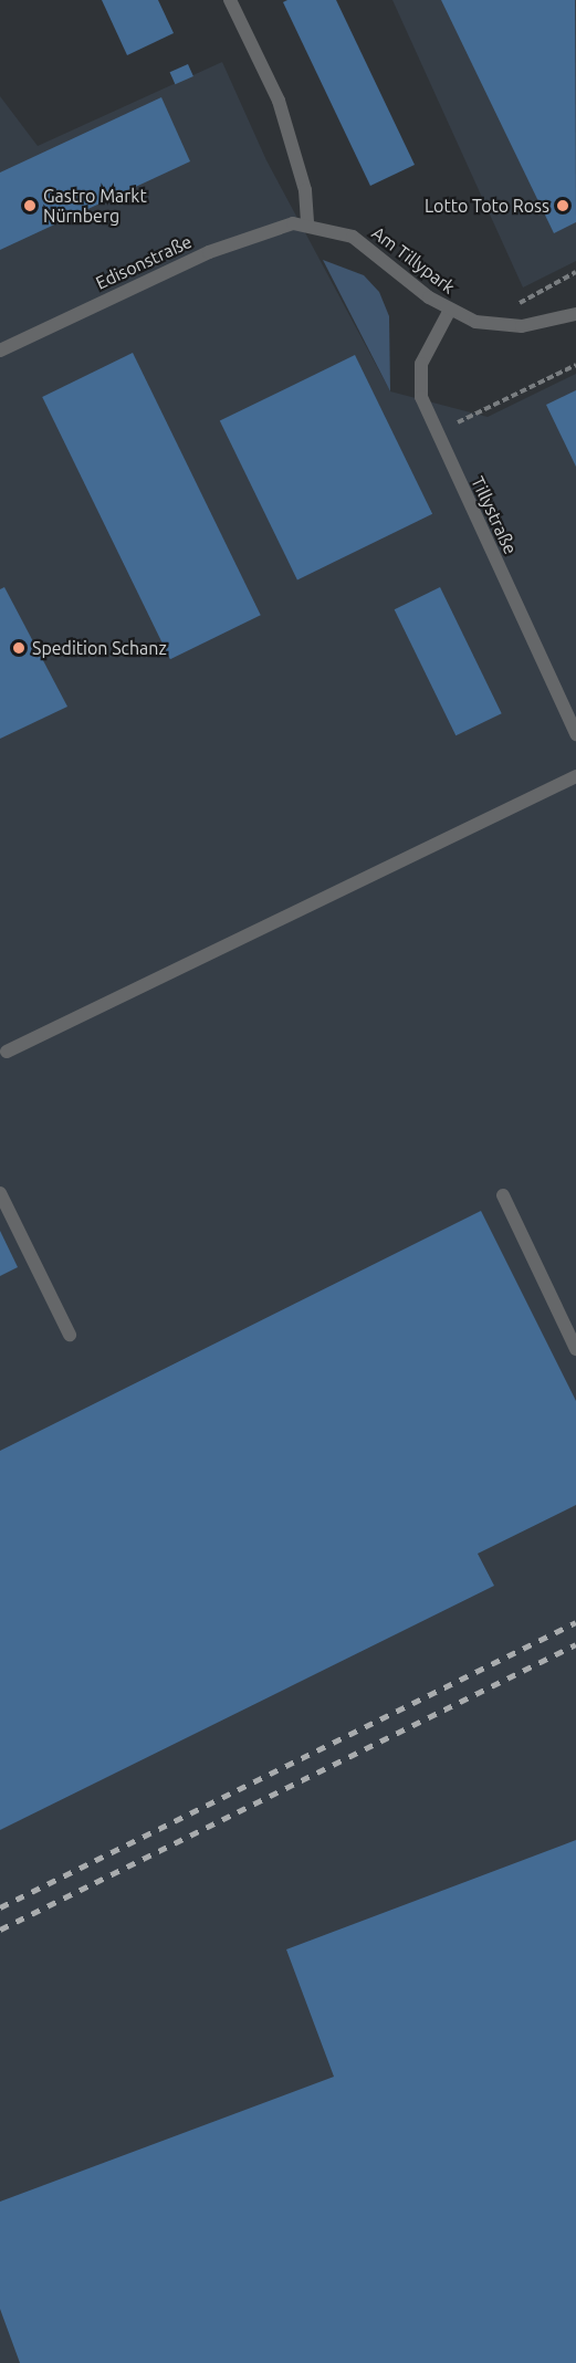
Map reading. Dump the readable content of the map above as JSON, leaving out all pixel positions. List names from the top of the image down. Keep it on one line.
{"streets":{"street":["Am Tillypark","Edisonstraße","Tillystraße"]},"crossings":[["Am Tillypark","Edisonstraße"],["Am Tillypark","Tillystraße"]],"places":["Gastro Markt Nürnberg","Lotto Toto Ross","Spedition Schanz"]}
